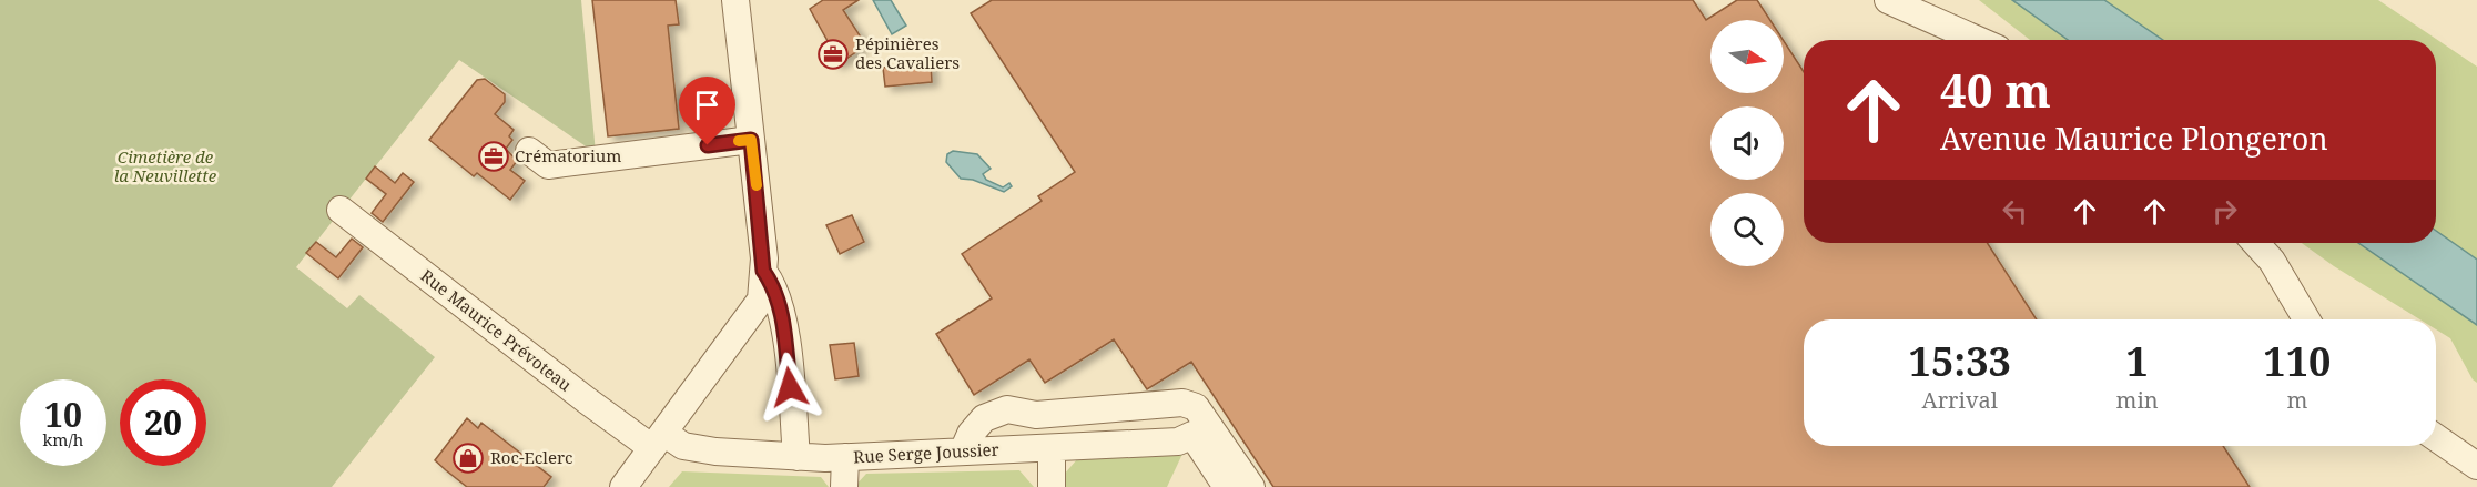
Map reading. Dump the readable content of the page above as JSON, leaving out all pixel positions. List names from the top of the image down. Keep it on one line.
{"streets":{"street":["Rue Maurice Prévoteau","Rue Serge Joussier"]},"crossings":[["Rue Maurice Prévoteau","Rue Serge Joussier"]],"parks":["Cimetière de la Neuvillette"],"places":{"office":["Pépinières des Cavaliers","Crématorium"],"shop":["Roc-Eclerc"]},"north":"right","page":{"turn":["40 m","Avenue Maurice Plongeron"],"eta":["15:33","Arrival","1","min","110","m"],"speed":"10 km/h","limit":"20"}}
